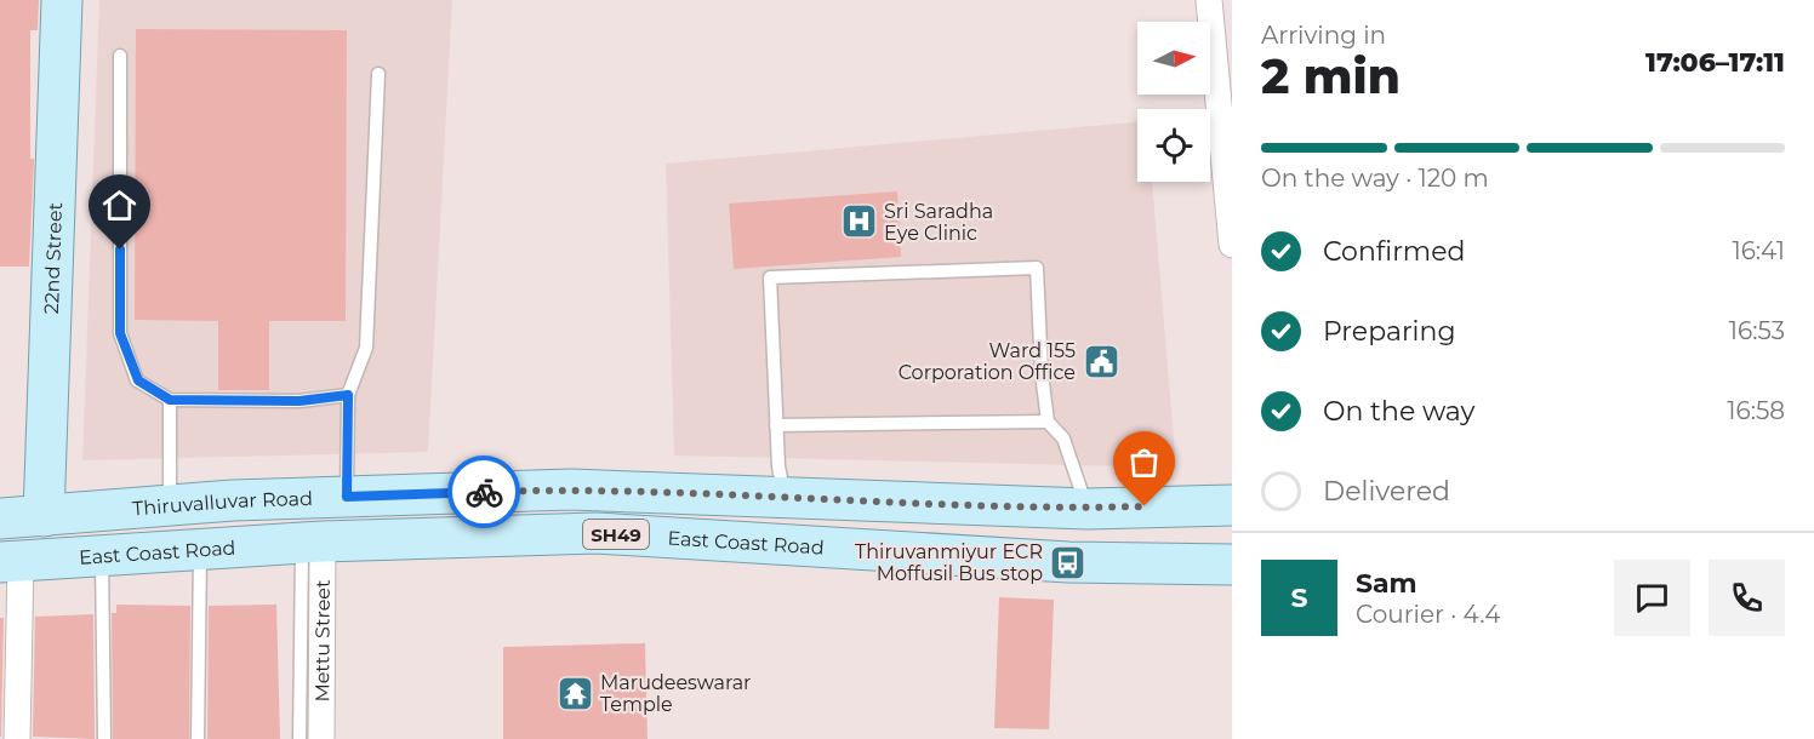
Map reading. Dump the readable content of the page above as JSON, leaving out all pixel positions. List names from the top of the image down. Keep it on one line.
{"streets":{"main road":["22nd Street","Thiruvalluvar Road","SH49","East Coast Road"],"street":["Mettu Street"]},"crossings":[["22nd Street","Thiruvalluvar Road"],["22nd Street","SH49"],["Thiruvalluvar Road","SH49"],["East Coast Road","Mettu Street"]],"places":{"hospital":["Sri Saradha Eye Clinic"],"public building":["Ward 155 Corporation Office"],"bus stop":["Thiruvanmiyur ECR Moffusil Bus stop"],"temple":["Marudeeswarar Temple"]},"north":"right","page":{"heading":["2 min","Arriving in","17:06–17:11"],"panel":["Sam","Courier · 4.4"],"bar":"On the way · 120 m","list":[["Confirmed","16:41"],["Preparing","16:53"],["On the way","16:58"],"Delivered"],"round":"S"}}
